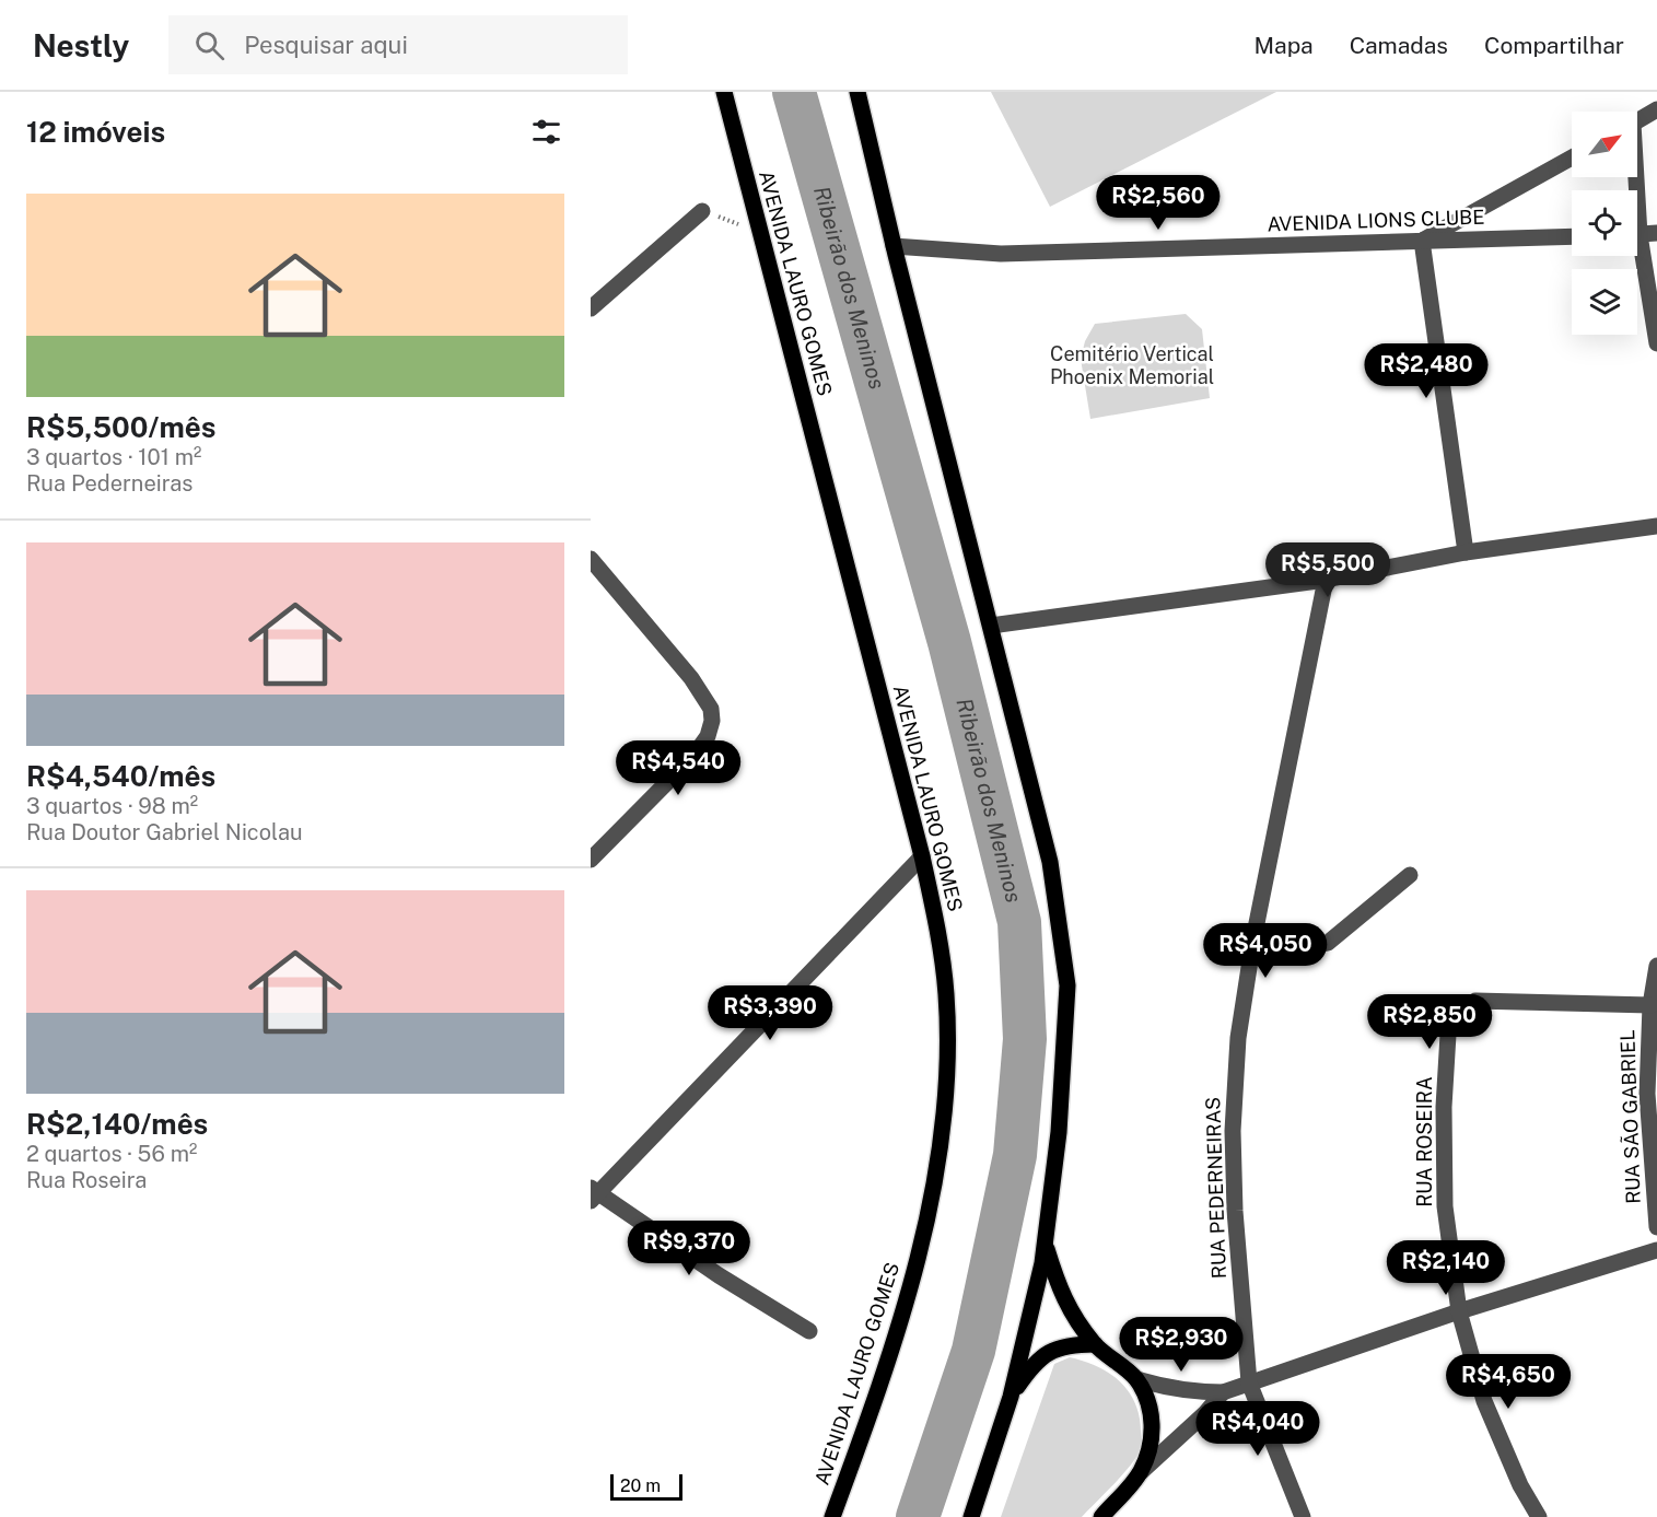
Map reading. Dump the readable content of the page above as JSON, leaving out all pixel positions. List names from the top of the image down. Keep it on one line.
{"streets":{"main road":["AVENIDA LAURO GOMES"],"street":["AVENIDA LIONS CLUBE","RUA SÃO GABRIEL","RUA ROSEIRA","RUA PEDERNEIRAS"]},"crossings":[["RUA SÃO GABRIEL","RUA ROSEIRA"]],"water":["Ribeirão dos Meninos"],"parks":["Cemitério Vertical Phoenix Memorial"],"scale_bar":"20 m","north":"top right","page":{"header":"Nestly","search":"Pesquisar aqui","nav":["Mapa","Camadas","Compartilhar"],"heading":"12 imóveis","list":[{"name":"R$5,500/mês","note":"3 quartos · 101 m² · Rua Pederneiras"},{"name":"R$4,540/mês","note":"3 quartos · 98 m² · Rua Doutor Gabriel Nicolau"},{"name":"R$2,140/mês","note":"2 quartos · 56 m² · Rua Roseira"}],"price":["R$2,560","R$2,480","R$5,500","R$4,540","R$4,050","R$3,390","R$2,850","R$9,370","R$2,140","R$2,930","R$4,650","R$4,040"],"scale":"20 m"}}
